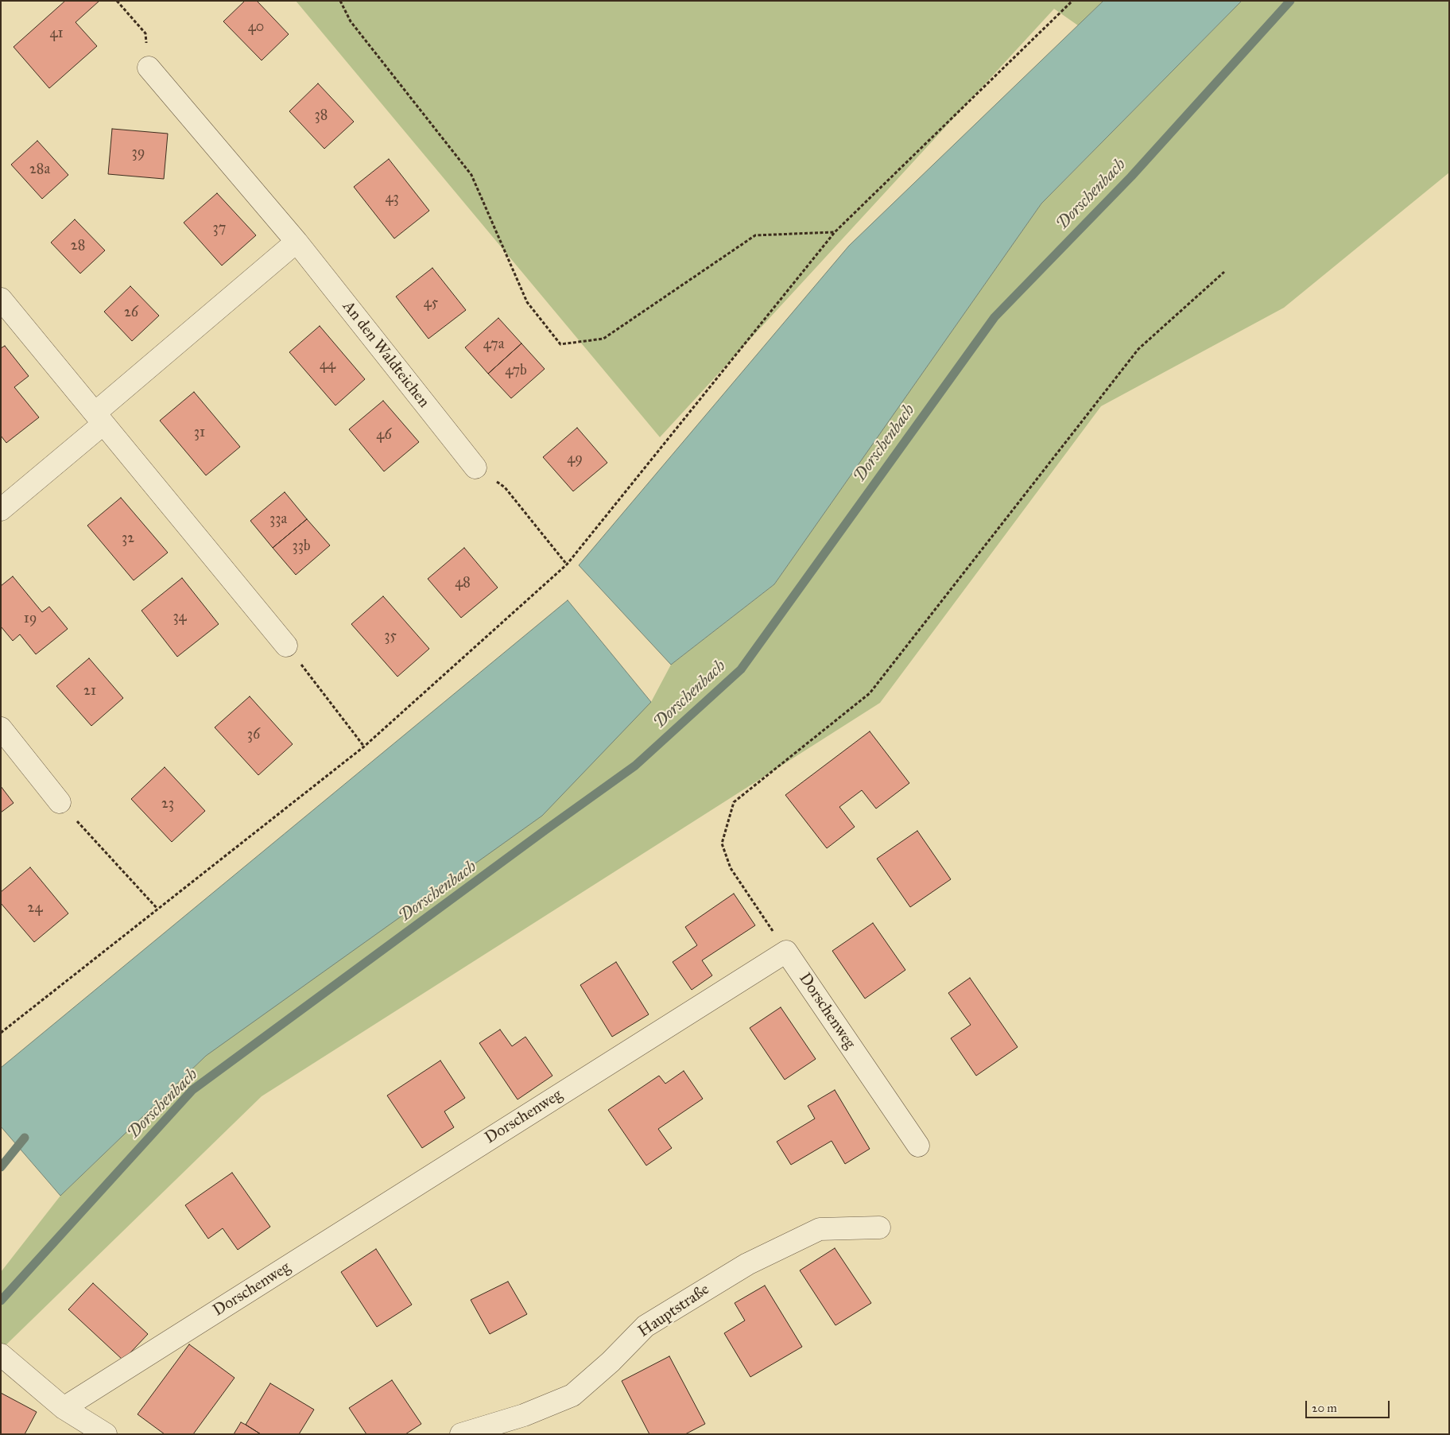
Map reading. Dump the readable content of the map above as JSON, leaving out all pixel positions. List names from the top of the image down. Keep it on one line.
{"streets":{"street":["An den Waldteichen","Dorschenweg","Hauptstraße"]},"water":["Dorschenbach"],"house_numbers":["40","41","38","39","28a","43","37","28","45","26","47a","44","47b","31","46","49","33a","32","33b","48","34","19","35","21","36","23","24"],"scale_bar":"20 m"}
